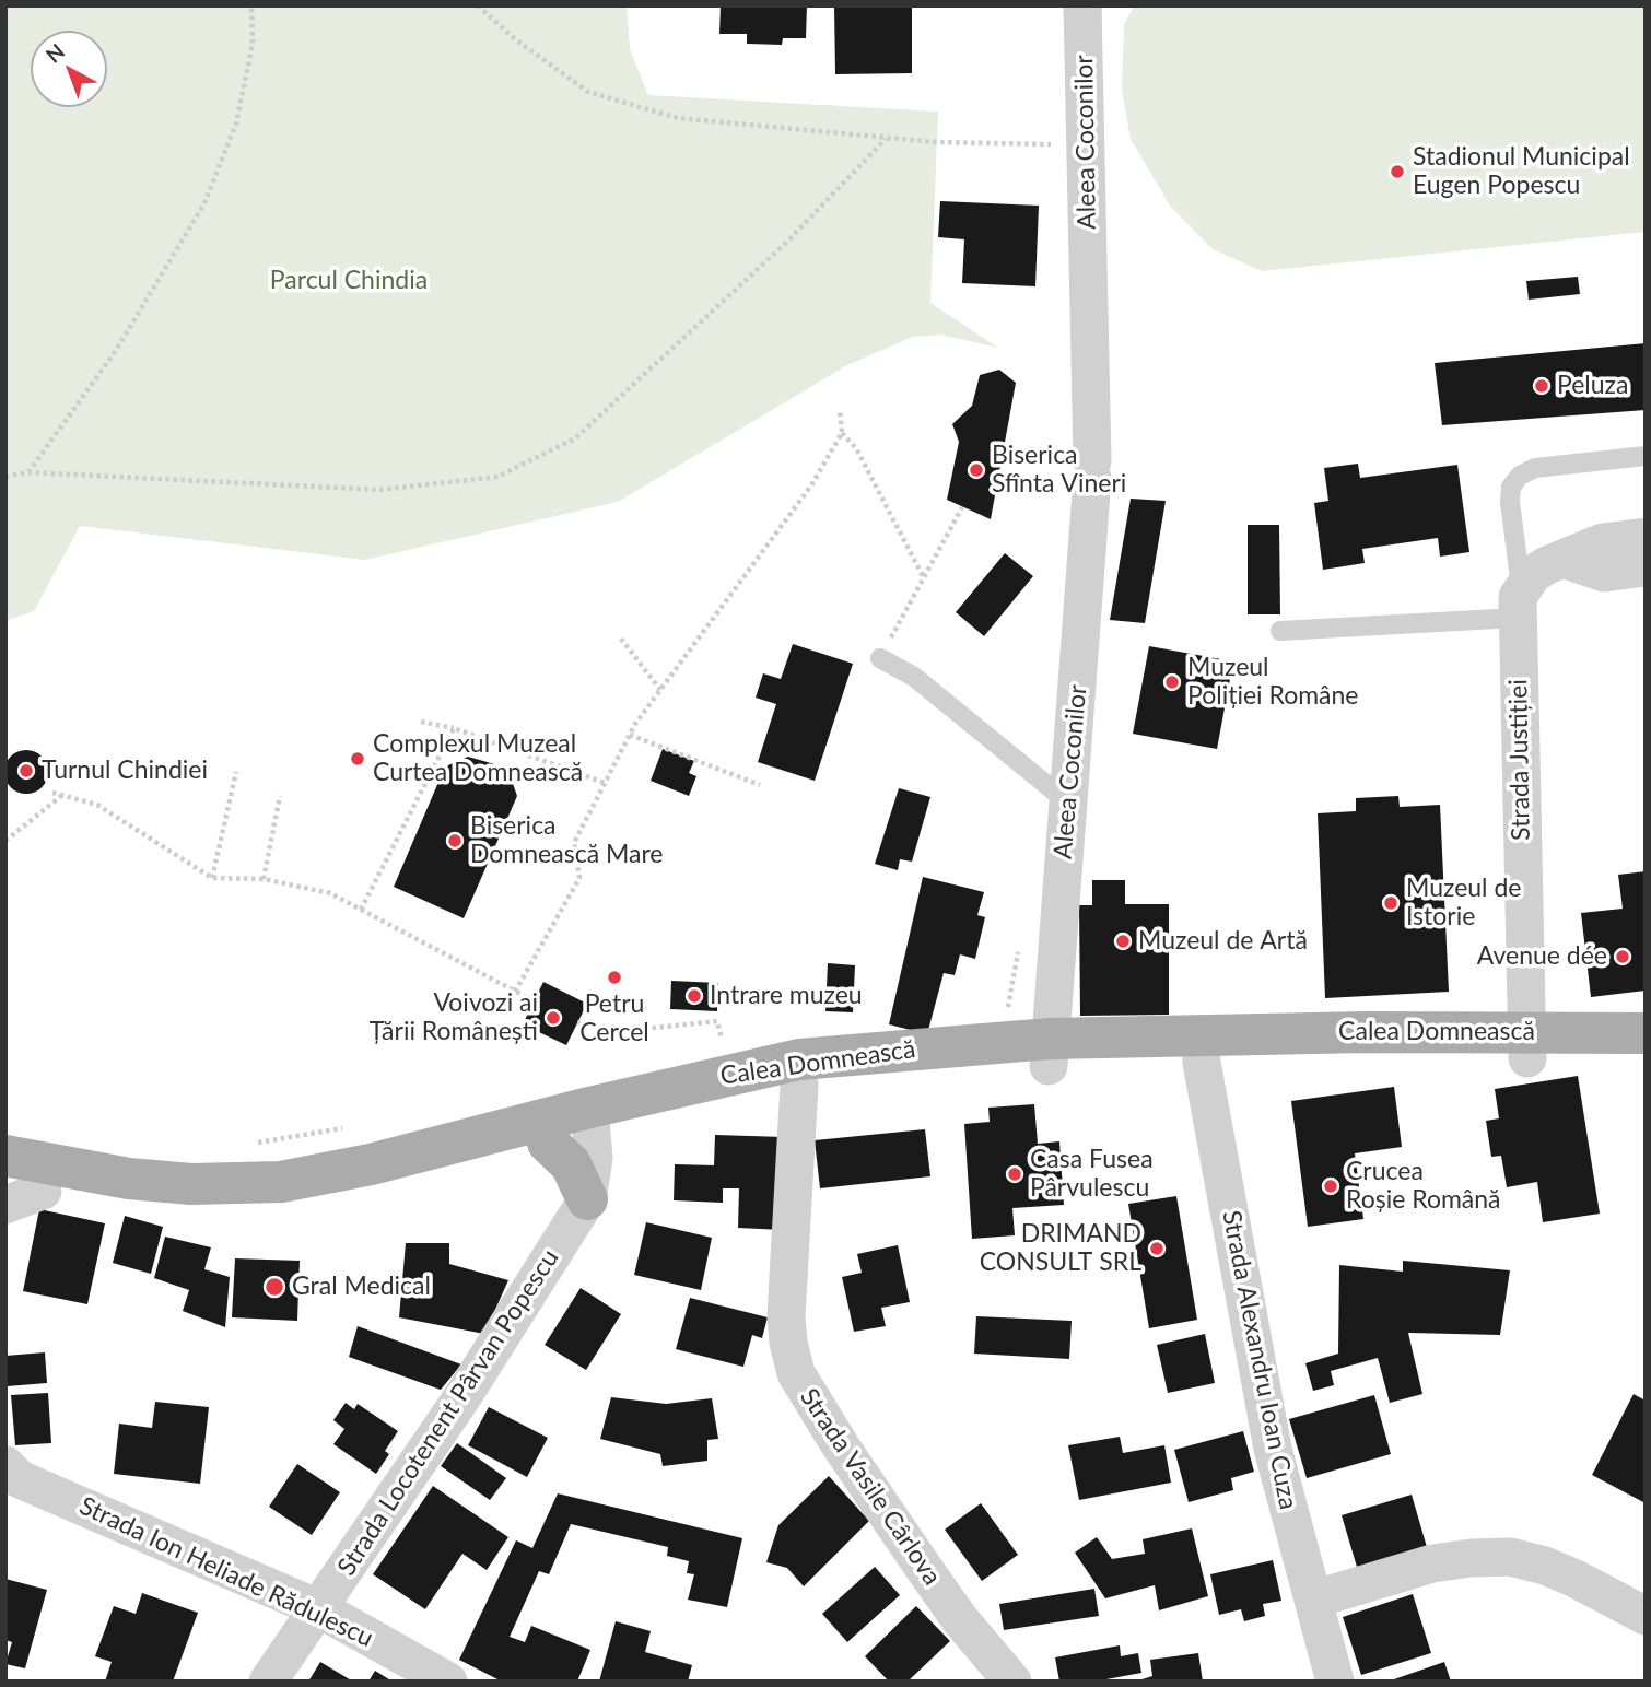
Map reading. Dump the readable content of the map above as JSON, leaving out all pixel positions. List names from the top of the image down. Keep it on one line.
{"streets":{"main road":["Calea Domnească"],"street":["Aleea Coconilor","Strada Justiției","Strada Alexandru Ioan Cuza","Strada Locotenent Pârvan Popescu","Strada Vasile Cârlova","Strada Ion Heliade Rădulescu"]},"crossings":[["Aleea Coconilor","Calea Domnească"],["Strada Justiției","Calea Domnească"],["Calea Domnească","Strada Alexandru Ioan Cuza"],["Calea Domnească","Strada Locotenent Pârvan Popescu"],["Calea Domnească","Strada Vasile Cârlova"],["Strada Locotenent Pârvan Popescu","Strada Ion Heliade Rădulescu"]],"parks":["Parcul Chindia"],"places":["Stadionul Municipal Eugen Popescu","Peluza","Biserica Sfînta Vineri","Muzeul Poliției Române","Complexul Muzeal Curtea Domnească","Turnul Chindiei","Biserica Domnească Mare","Muzeul de Istorie","Muzeul de Artă","Avenue dée","Petru Cercel","Intrare muzeu","Voivozi ai Țării Românești","Casa Fusea Pârvulescu","Crucea Roșie Română","DRIMAND CONSULT SRL","Gral Medical"],"north":"top left"}
